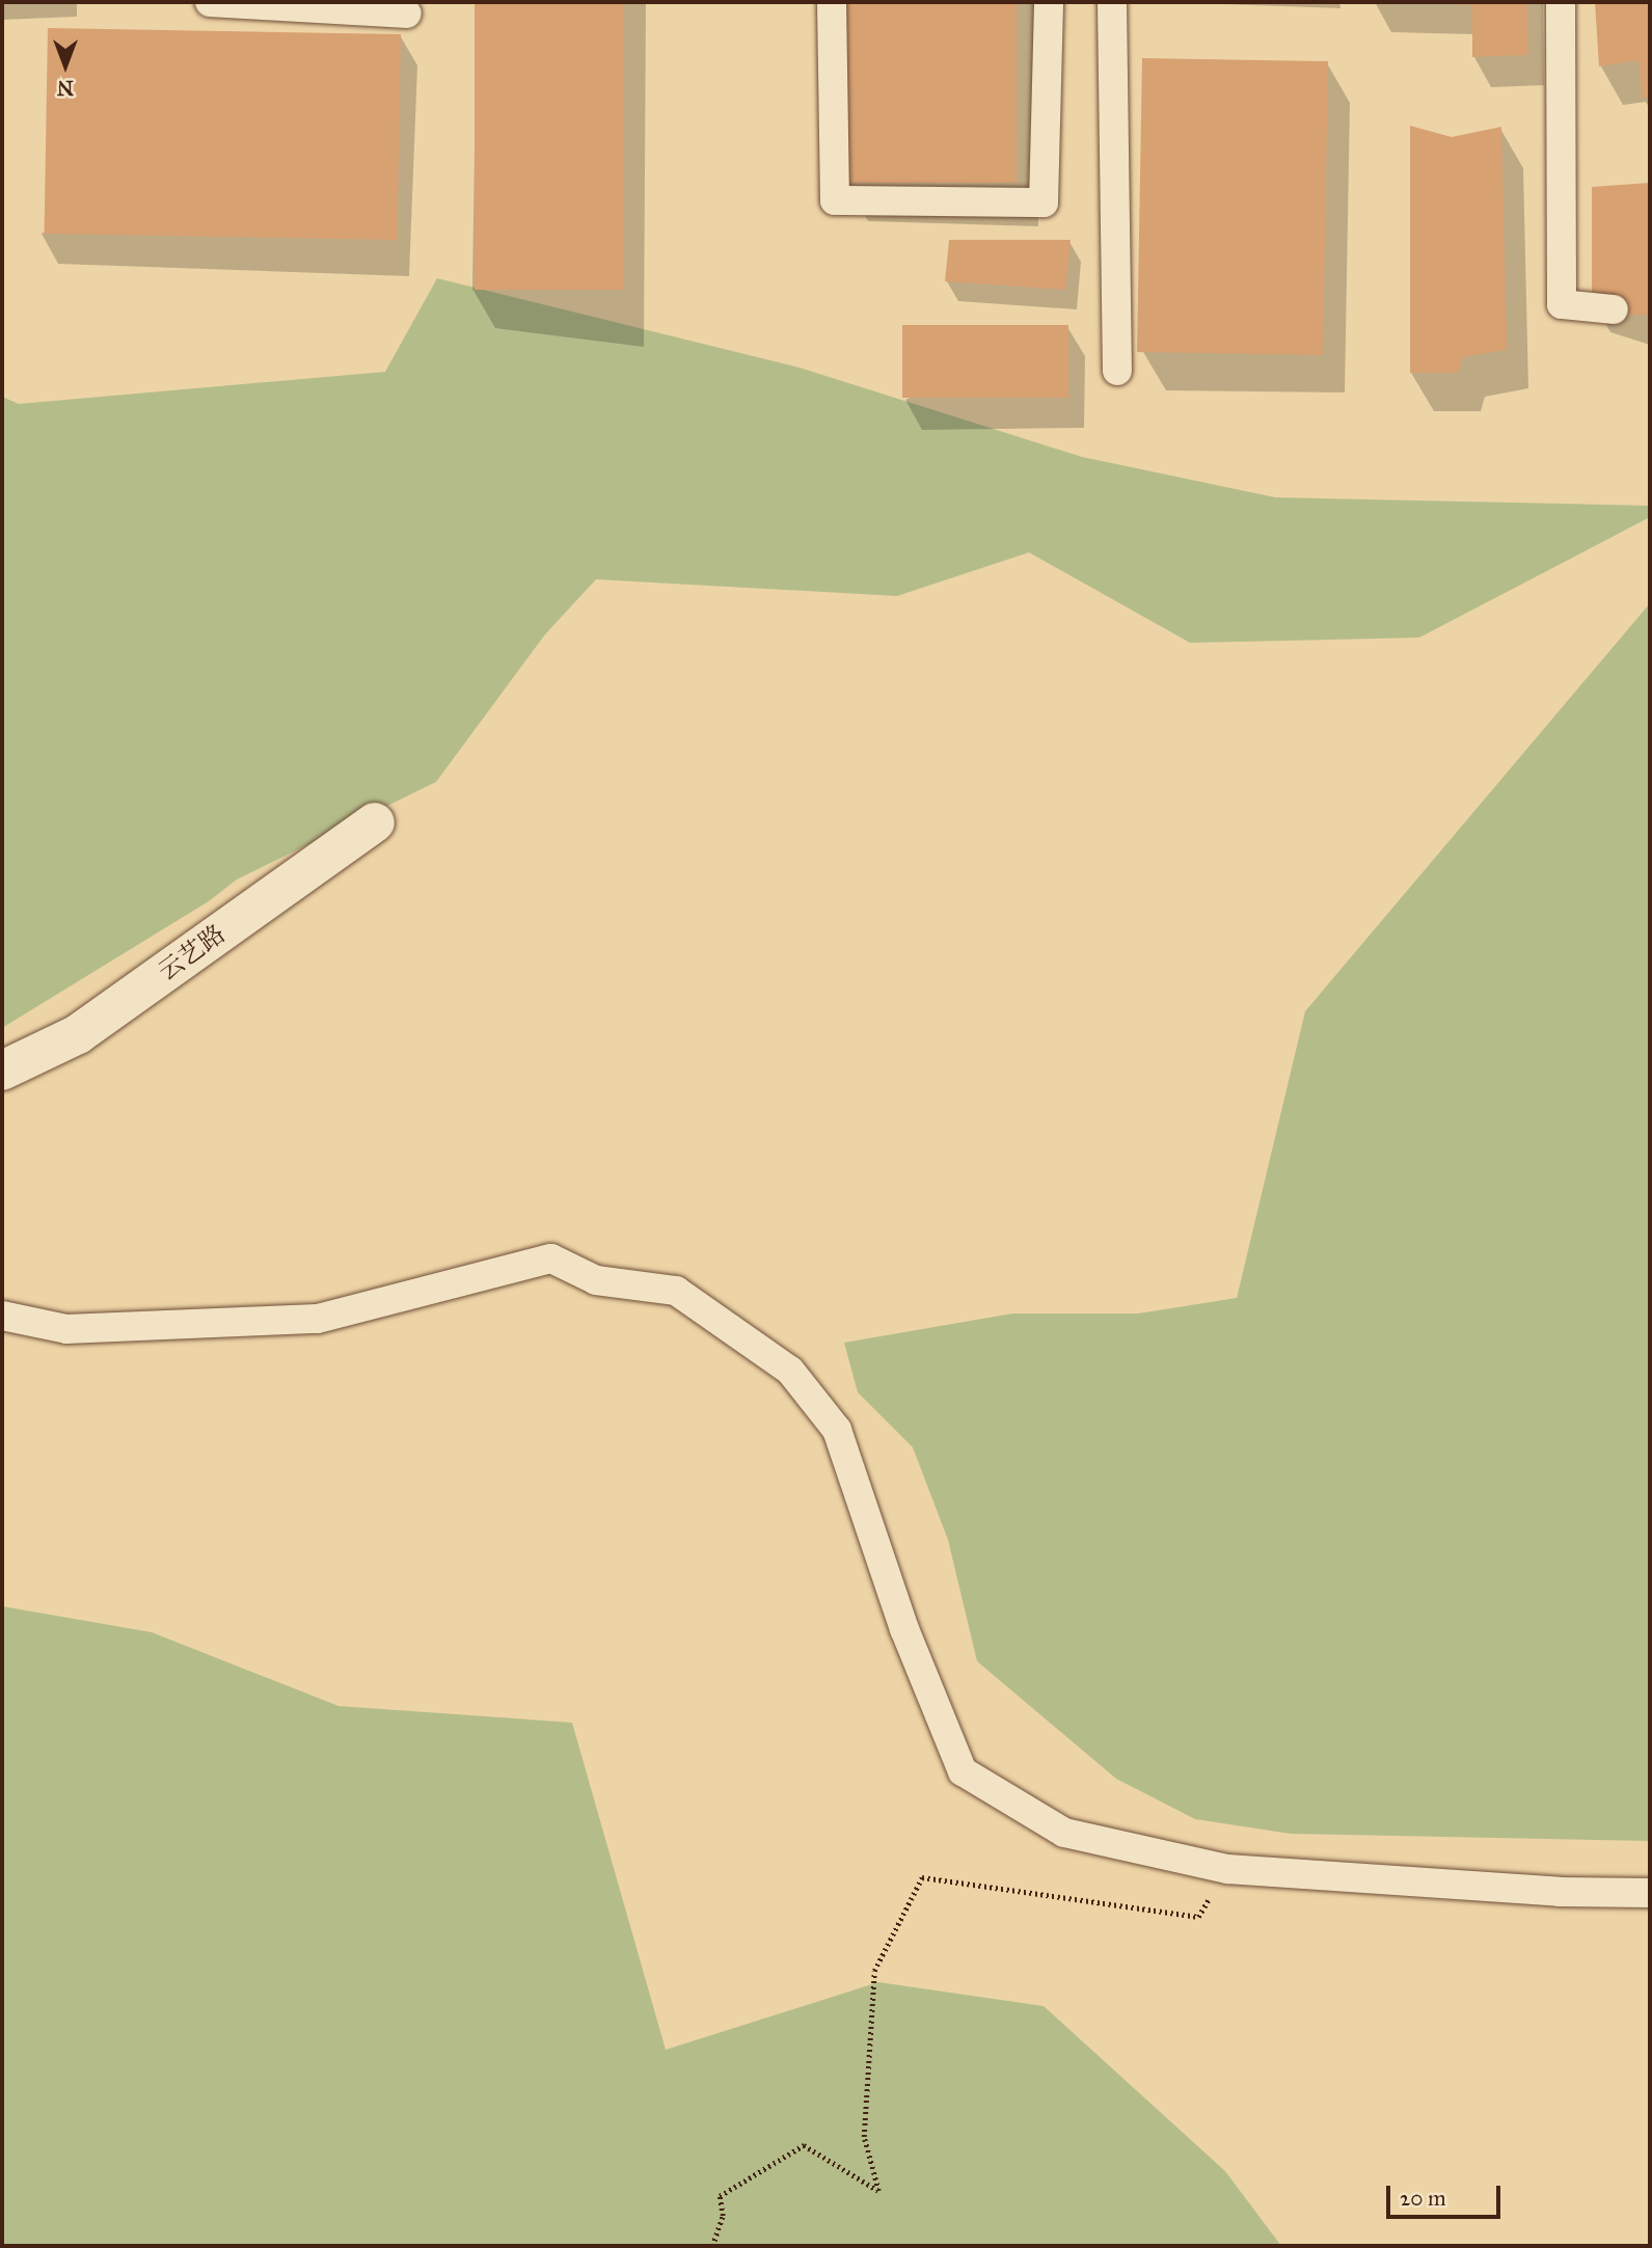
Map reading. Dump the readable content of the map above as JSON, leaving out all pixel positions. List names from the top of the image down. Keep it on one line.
{"streets":{"street":["云艺路"]},"scale_bar":"20 m","north":"bottom"}
